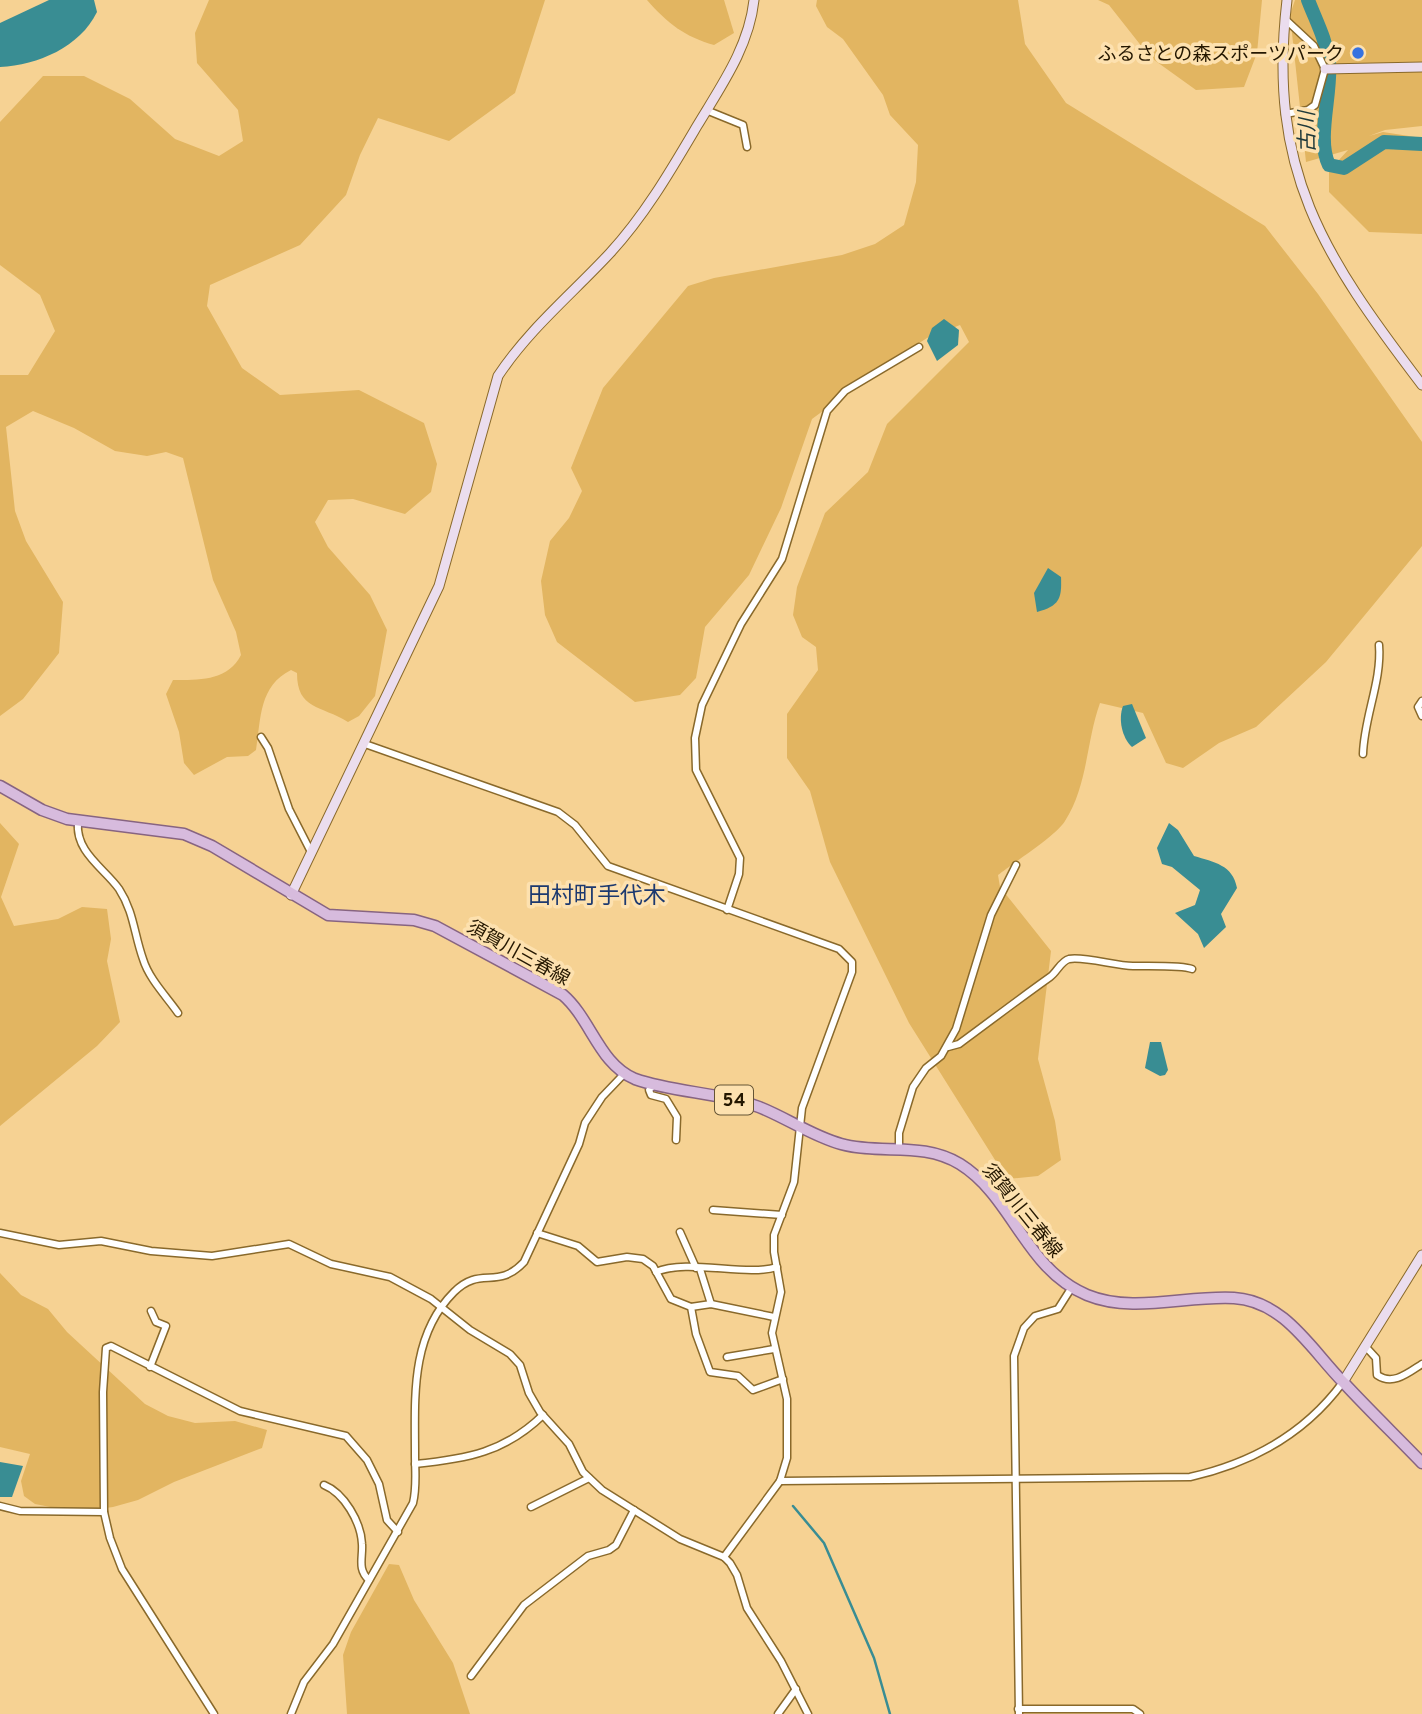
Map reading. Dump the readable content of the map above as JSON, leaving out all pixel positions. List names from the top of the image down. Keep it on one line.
{"streets":{"main road":["須賀川三春線","54"]},"districts":["田村町手代木"],"water":["古川"],"places":["ふるさとの森スポーツパーク"]}
